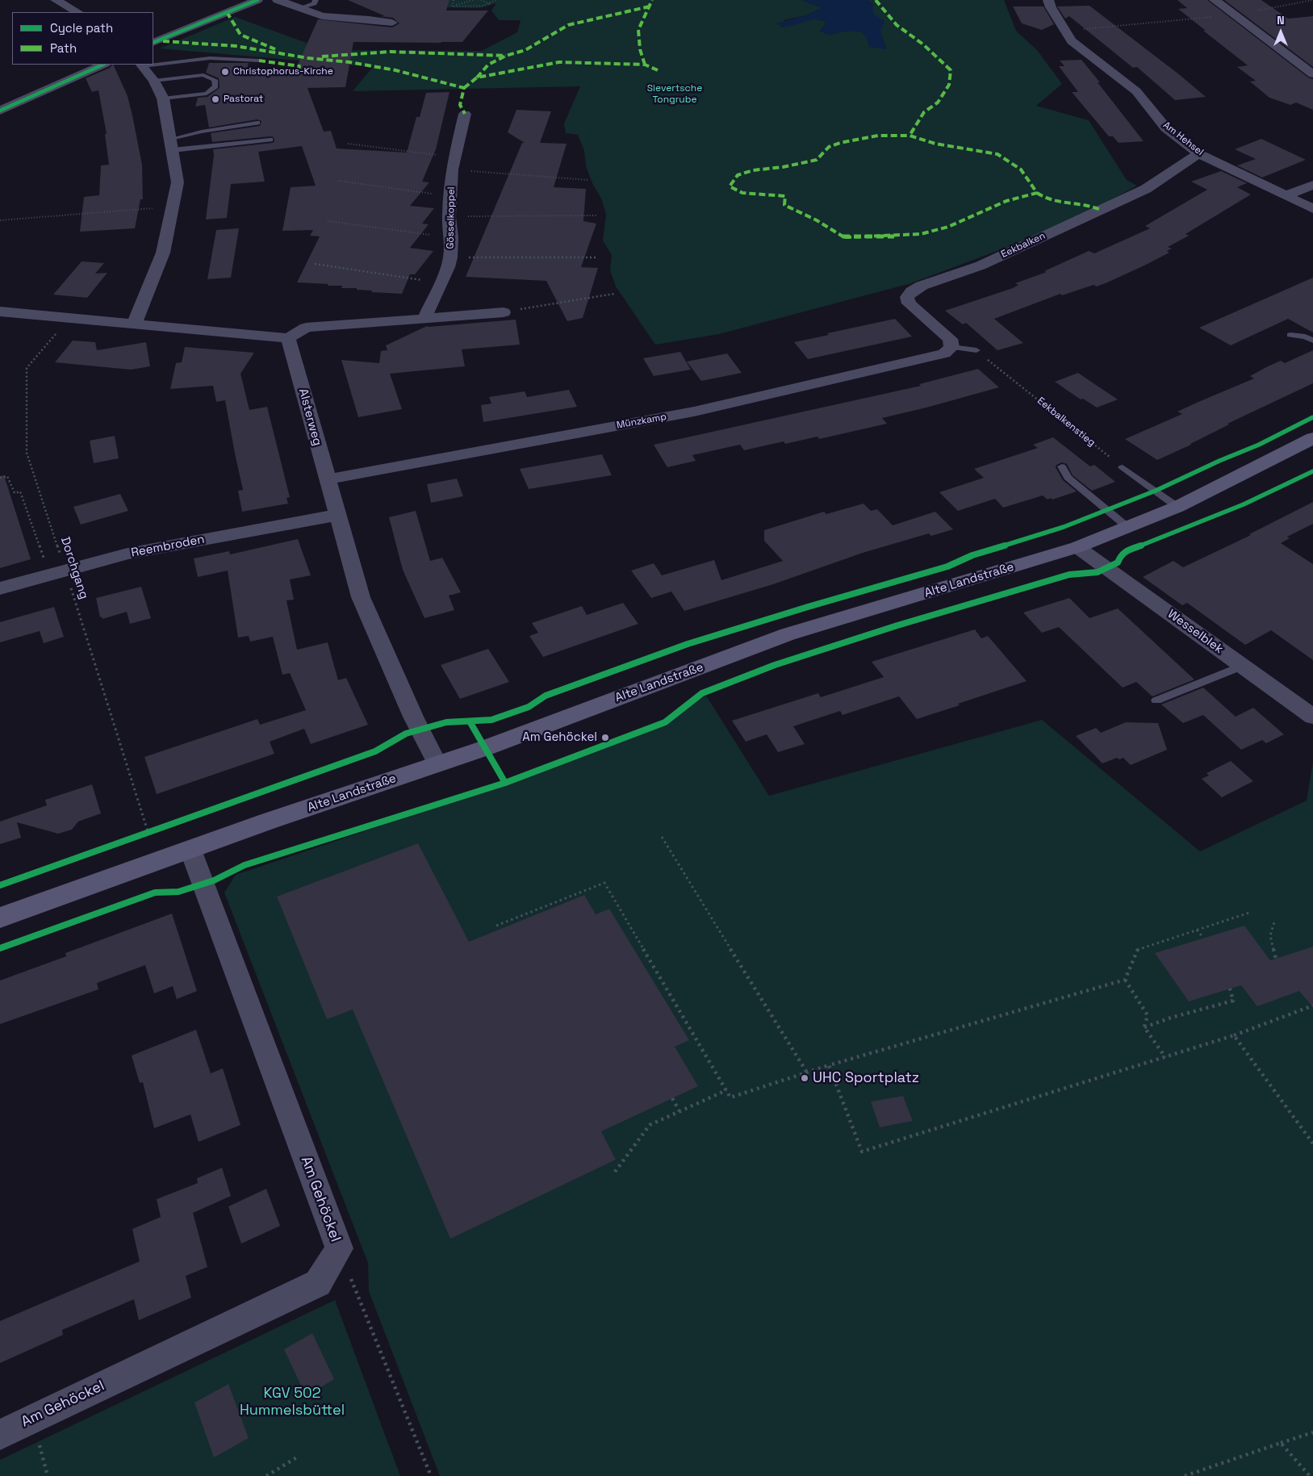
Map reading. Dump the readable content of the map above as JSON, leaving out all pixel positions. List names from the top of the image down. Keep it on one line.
{"streets":{"main road":["Alte Landstraße"],"street":["Am Hehsel","Gösselkoppel","Eekbalken","Alsterweg","Münzkamp","Reembroden","Wesselblek","Am Gehöckel"],"path":["Eekbalkenstieg","Dorchgang"]},"crossings":[["Am Hehsel","Eekbalken"],["Eekbalken","Münzkamp"],["Alsterweg","Münzkamp"],["Alsterweg","Reembroden"],["Alsterweg","Alte Landstraße"],["Reembroden","Dorchgang"],["Alte Landstraße","Wesselblek"],["Alte Landstraße","Am Gehöckel"]],"parks":["Sievertsche Tongrube","KGV 502 Hummelsbüttel"],"places":["Christophorus-Kirche","Pastorat","Am Gehöckel","UHC Sportplatz"],"legend":["Cycle path","Path"],"north":"top"}
